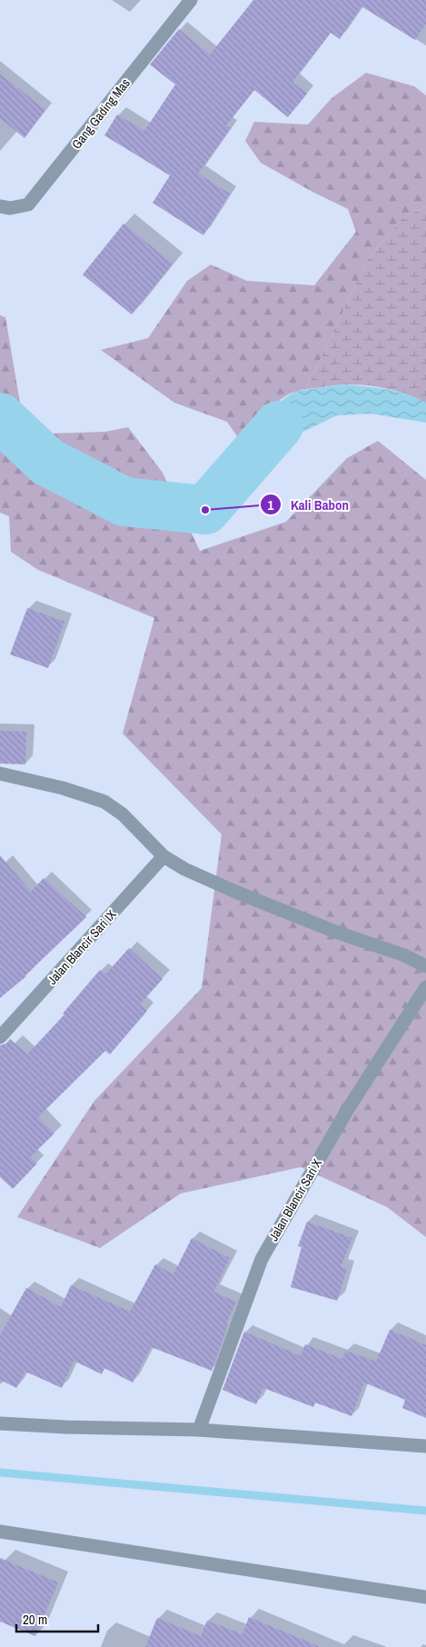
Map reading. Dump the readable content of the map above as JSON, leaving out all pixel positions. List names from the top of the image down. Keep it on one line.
{"streets":{"street":["Gang Gading Mas","Jalan Blancir Sari IX","Jalan Blancir Sari X"]},"places":["Kali Babon"],"scale_bar":"20 m"}
